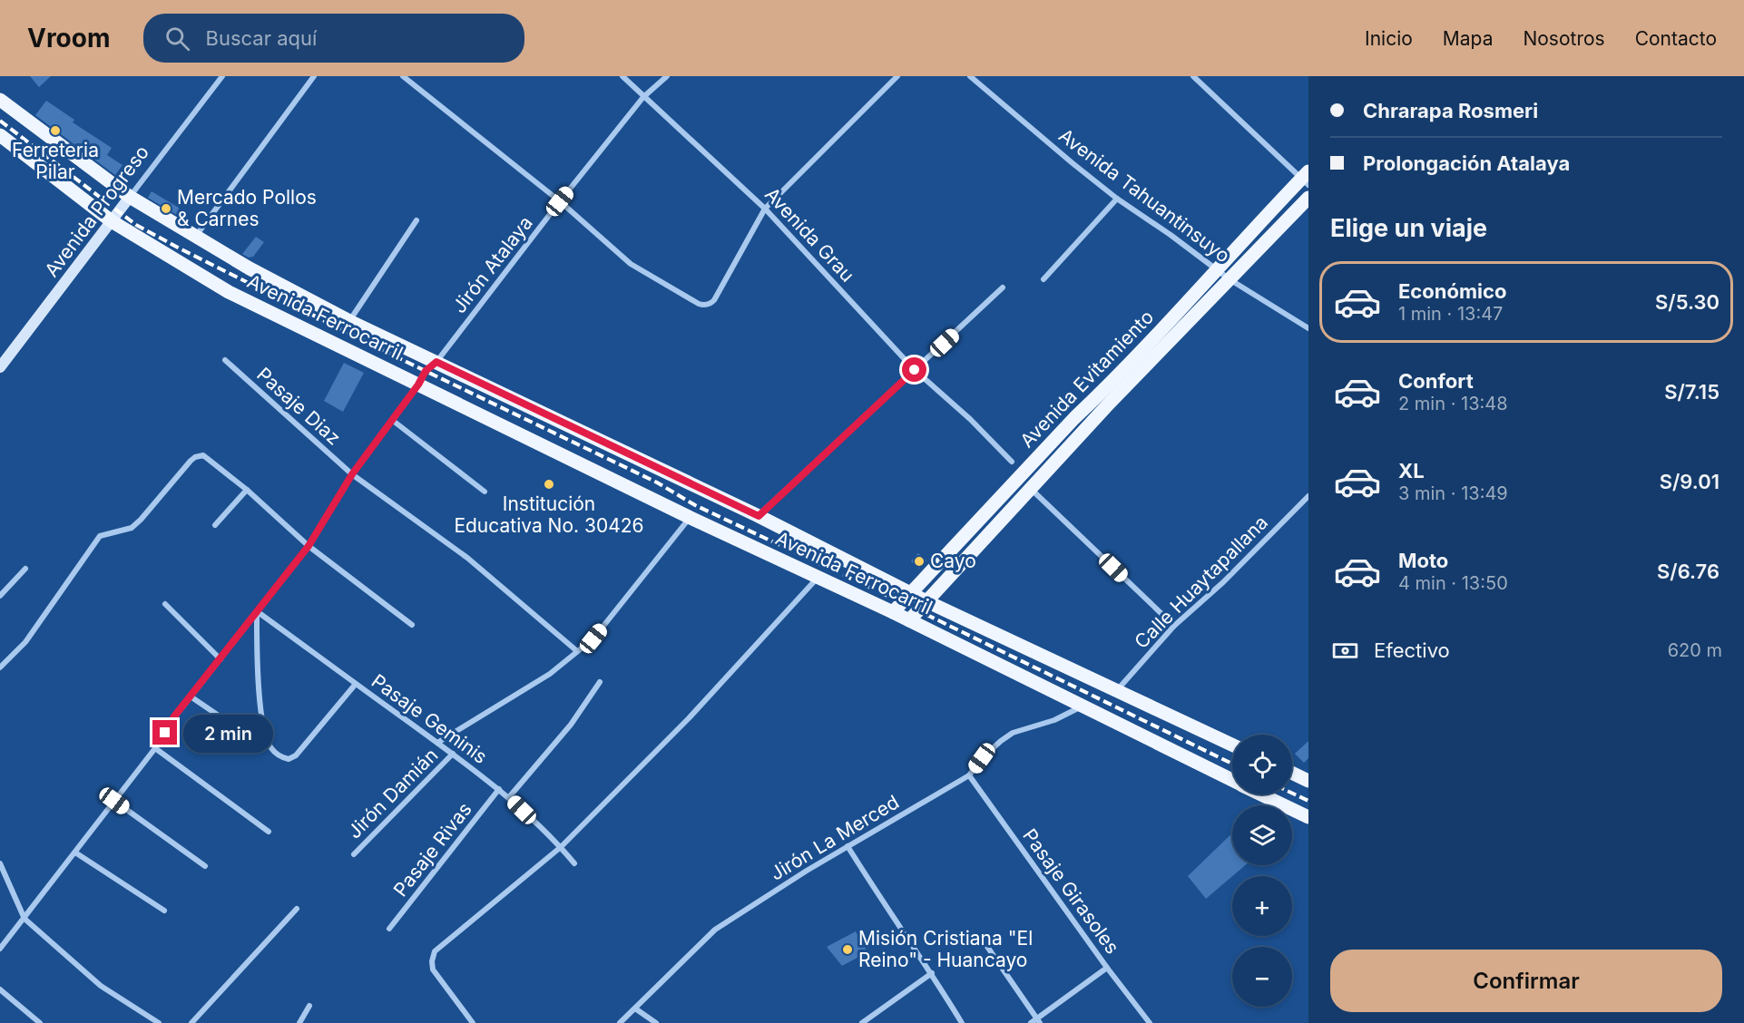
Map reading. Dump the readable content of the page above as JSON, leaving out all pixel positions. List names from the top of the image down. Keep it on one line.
{"streets":{"main road":["Avenida Ferrocarril","Avenida Evitamiento"],"street":["Avenida Tahuantinsuyo","Avenida Progreso","Avenida Grau","Jirón Atalaya","Pasaje Diaz","Calle Huaytapallana","Pasaje Geminis","Jirón Damián","Jirón La Merced","Pasaje Rivas","Pasaje Girasoles"]},"crossings":[["Avenida Tahuantinsuyo","Avenida Evitamiento"],["Avenida Progreso","Avenida Ferrocarril"],["Avenida Grau","Jirón Atalaya"],["Jirón Atalaya","Avenida Ferrocarril"],["Jirón Atalaya","Pasaje Diaz"],["Jirón Atalaya","Pasaje Geminis"],["Avenida Ferrocarril","Avenida Evitamiento"],["Avenida Ferrocarril","Calle Huaytapallana"],["Avenida Ferrocarril","Jirón La Merced"],["Pasaje Geminis","Jirón Damián"],["Pasaje Geminis","Pasaje Rivas"],["Jirón La Merced","Pasaje Girasoles"]],"places":["Ferreteria Pilar","Mercado Pollos & Carnes","Institución Educativa No. 30426","Cayo","Misión Cristiana \"El Reino\" - Huancayo"],"page":{"header":"Vroom","search":"Buscar aquí","nav":["Inicio","Mapa","Nosotros","Contacto"],"banner":["Chrarapa Rosmeri","Prolongación Atalaya"],"heading":"Elige un viaje","list":[{"name":"Económico","note":"1 min · 13:47","value":"S/5.30"},{"name":"Confort","note":"2 min · 13:48","value":"S/7.15"},{"name":"XL","note":"3 min · 13:49","value":"S/9.01"},{"name":"Moto","note":"4 min · 13:50","value":"S/6.76"}],"pay":["Efectivo","620 m"],"bubble":"2 min","map_buttons":["+","−"],"buttons":"Confirmar"}}
